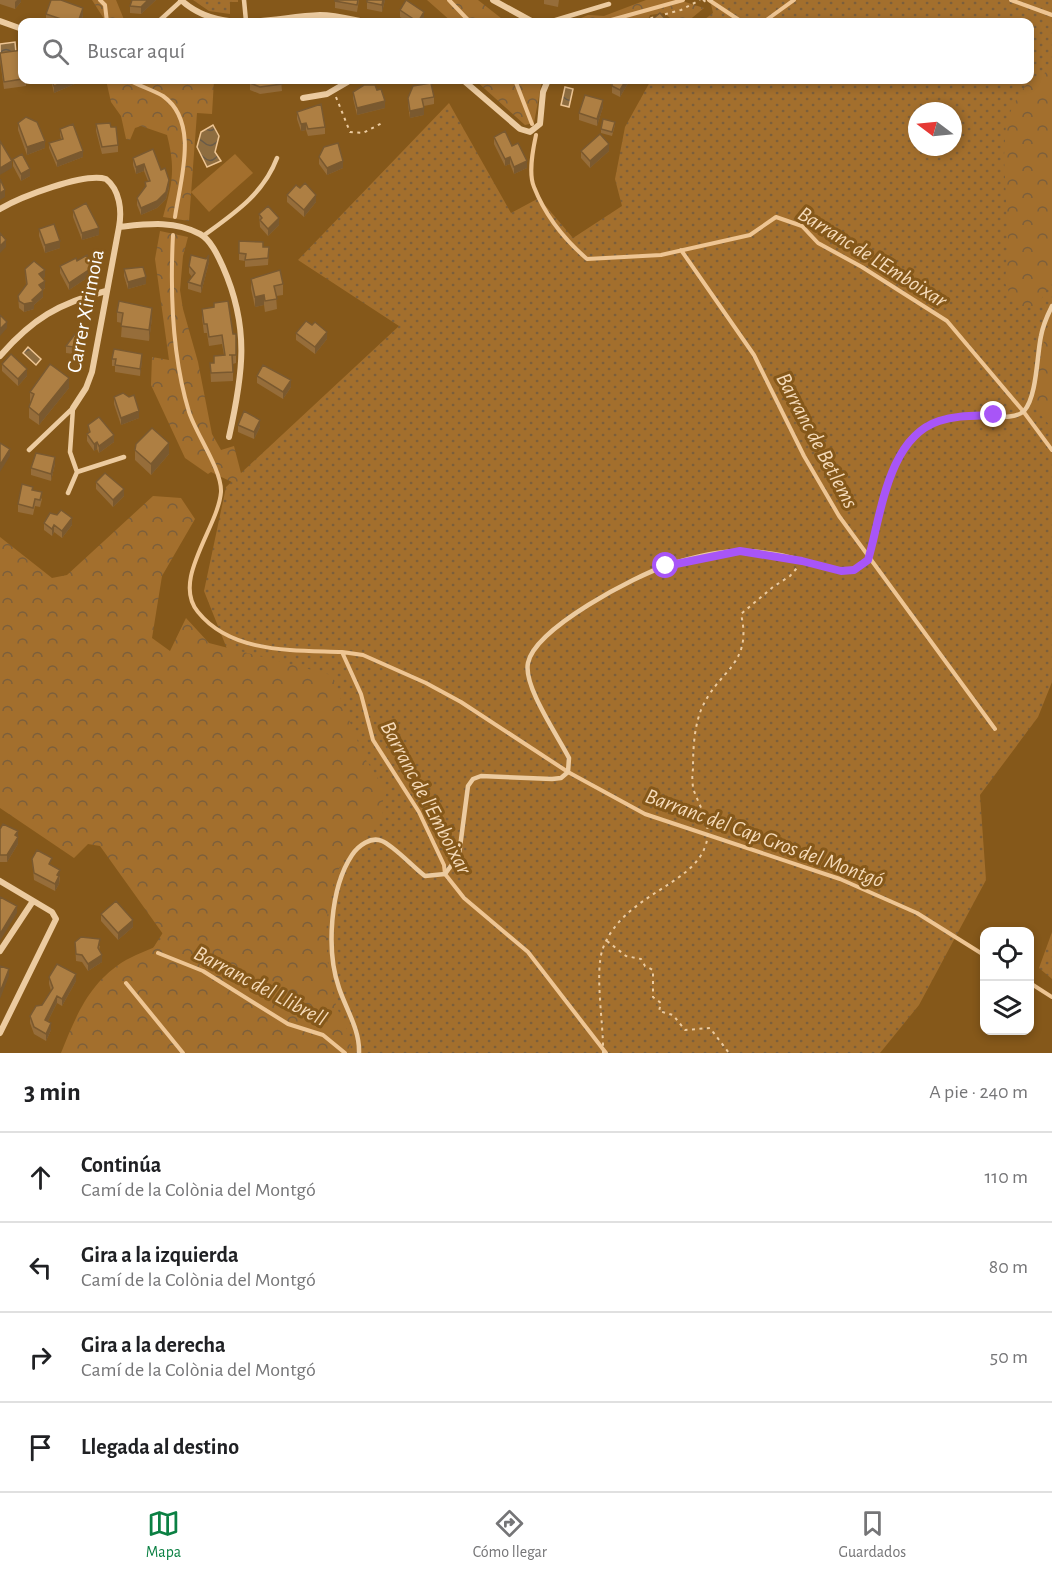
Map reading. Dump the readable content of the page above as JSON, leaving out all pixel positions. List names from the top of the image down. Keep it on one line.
{"streets":{"street":["Carrer Xirimoia"]},"water":["Barranc de L'Emboixar","Barranc de Betlems","Barranc de l'Emboixar","Barranc del Cap Gros del Montgó","Barranc del Llibrell"],"north":"left","page":{"search":"Buscar aquí","heading":["3 min","A pie · 240 m"],"list":[["Continúa","Camí de la Colònia del Montgó","110 m"],["Gira a la izquierda","Camí de la Colònia del Montgó","80 m"],["Gira a la derecha","Camí de la Colònia del Montgó","50 m"],"Llegada al destino"],"nav":["Mapa","Cómo llegar","Guardados"]}}
